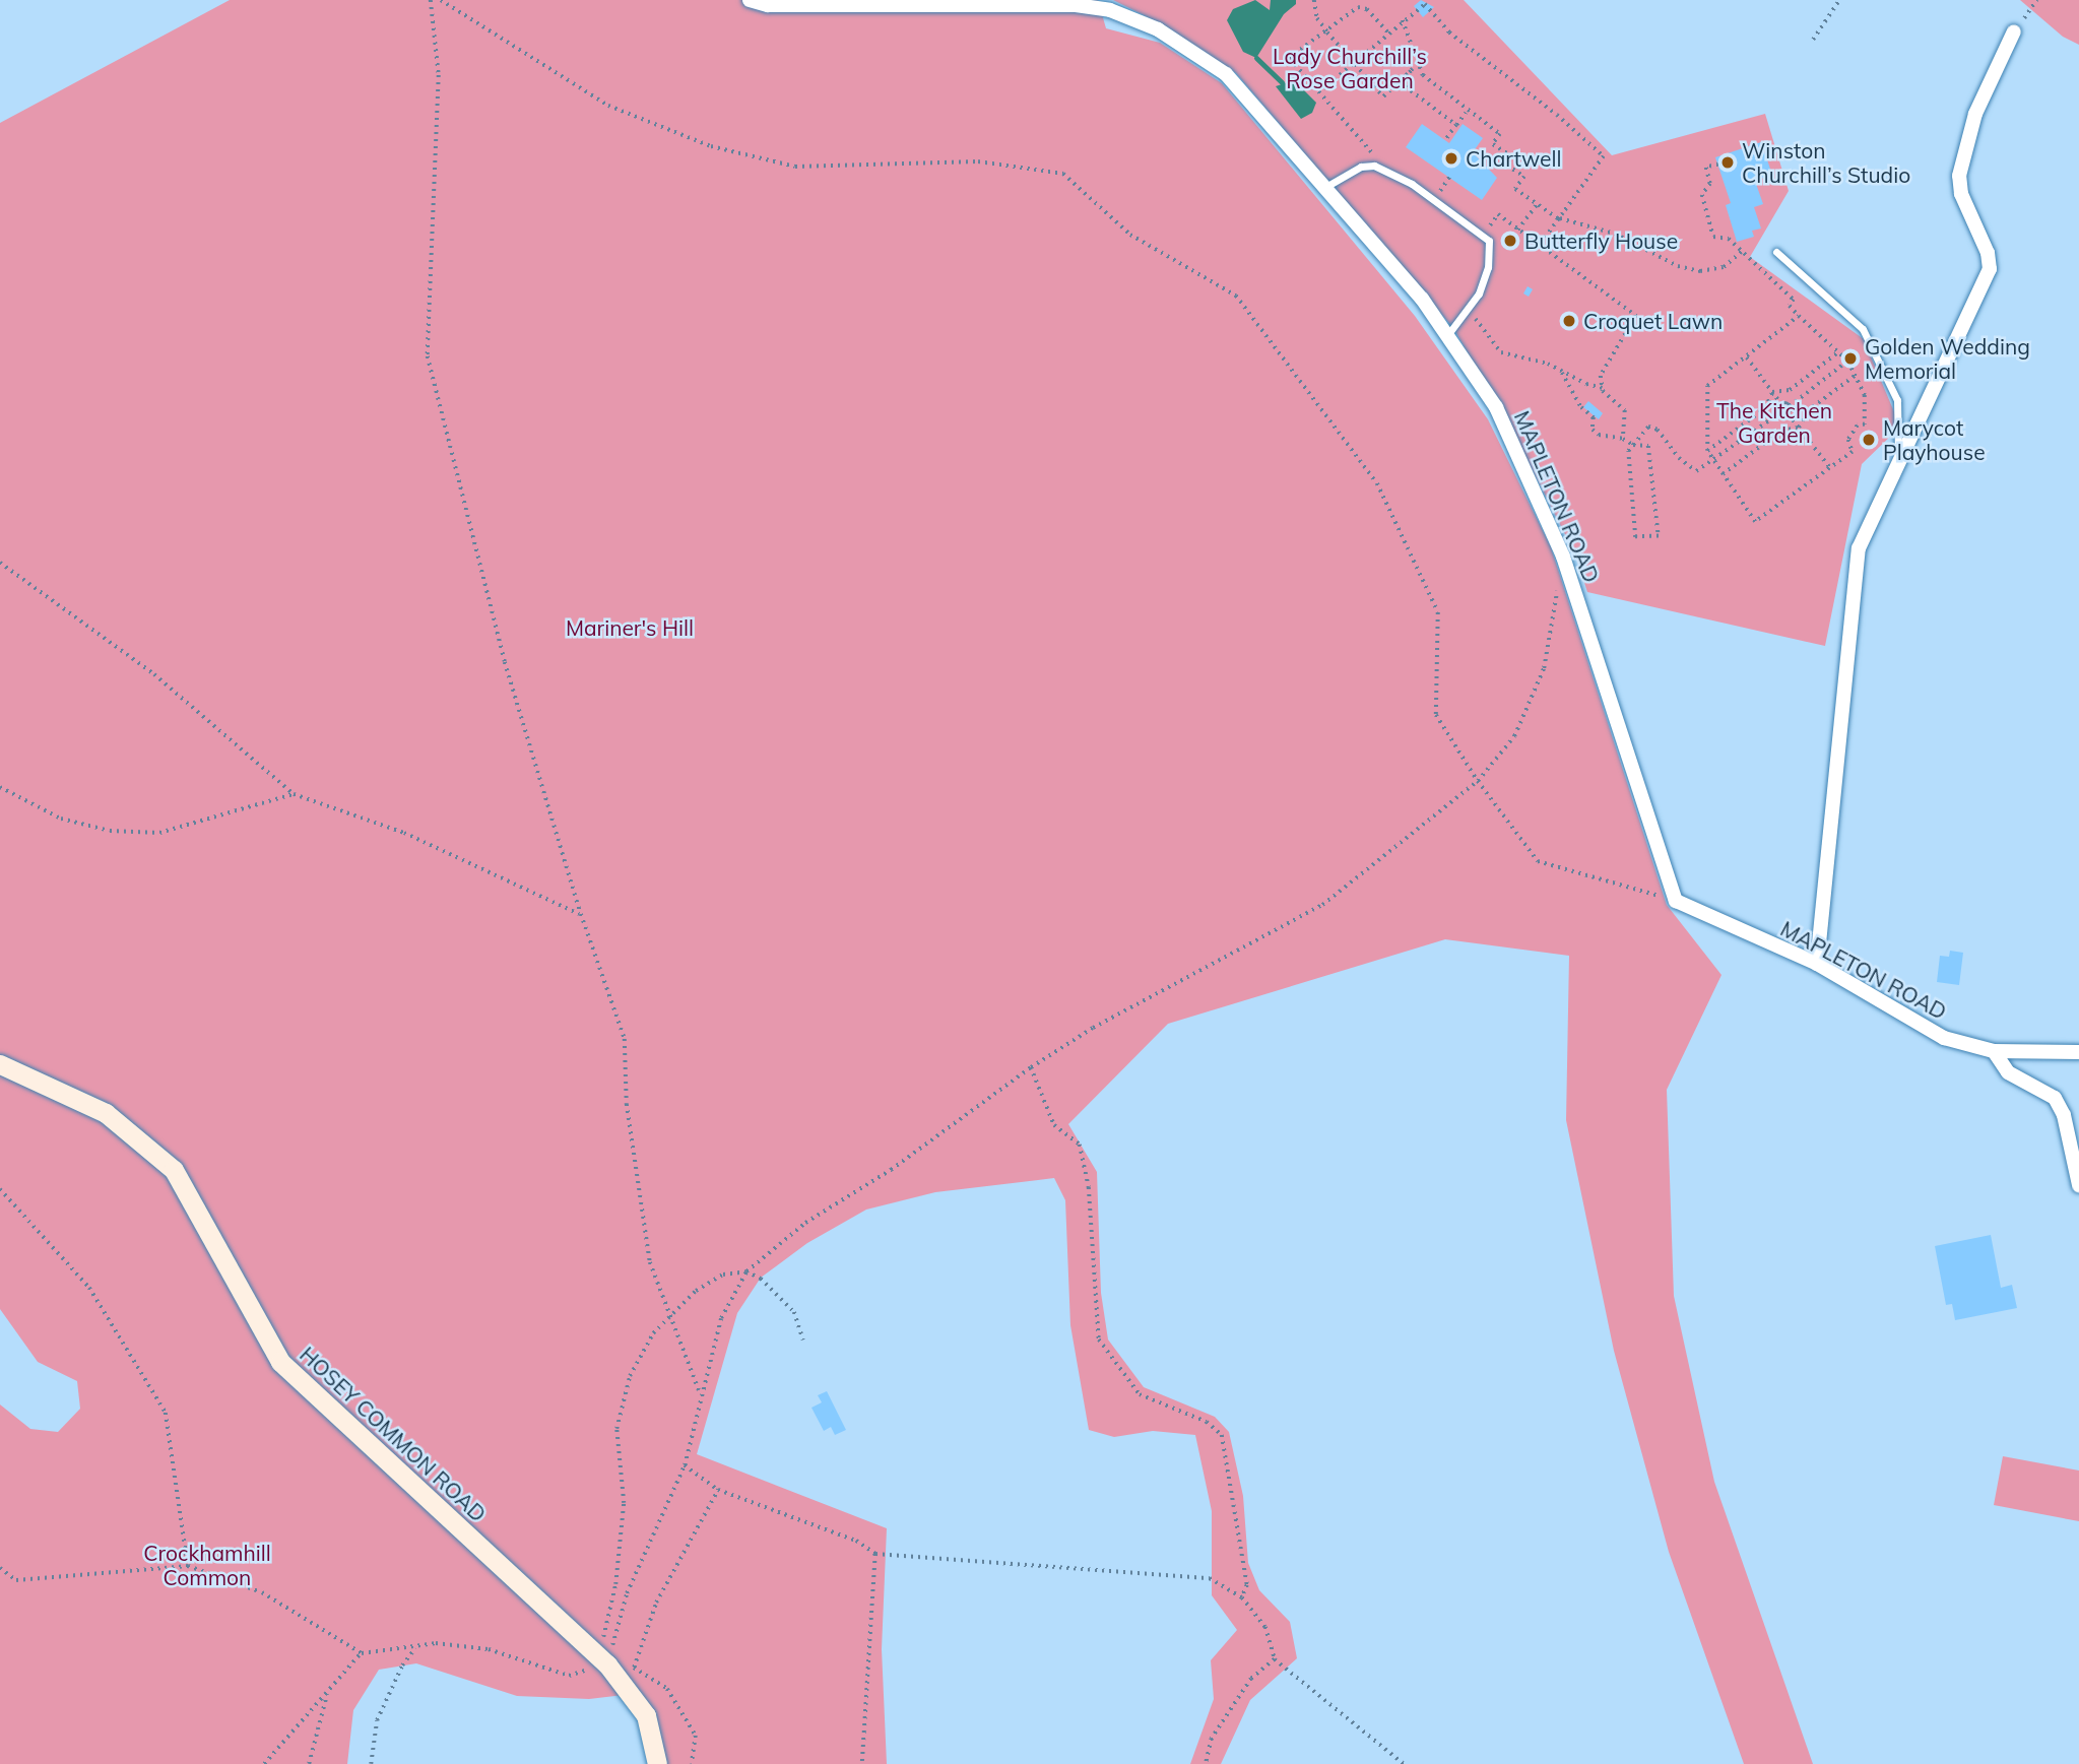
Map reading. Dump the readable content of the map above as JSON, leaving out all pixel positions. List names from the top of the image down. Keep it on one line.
{"streets":{"main road":["HOSEY COMMON ROAD"],"street":["MAPLETON ROAD"]},"parks":["Lady Churchill’s Rose Garden","The Kitchen Garden","Mariner's Hill","Crockhamhill Common"],"places":["Chartwell","Winston Churchill’s Studio","Butterfly House","Croquet Lawn","Golden Wedding Memorial","Marycot Playhouse"]}
